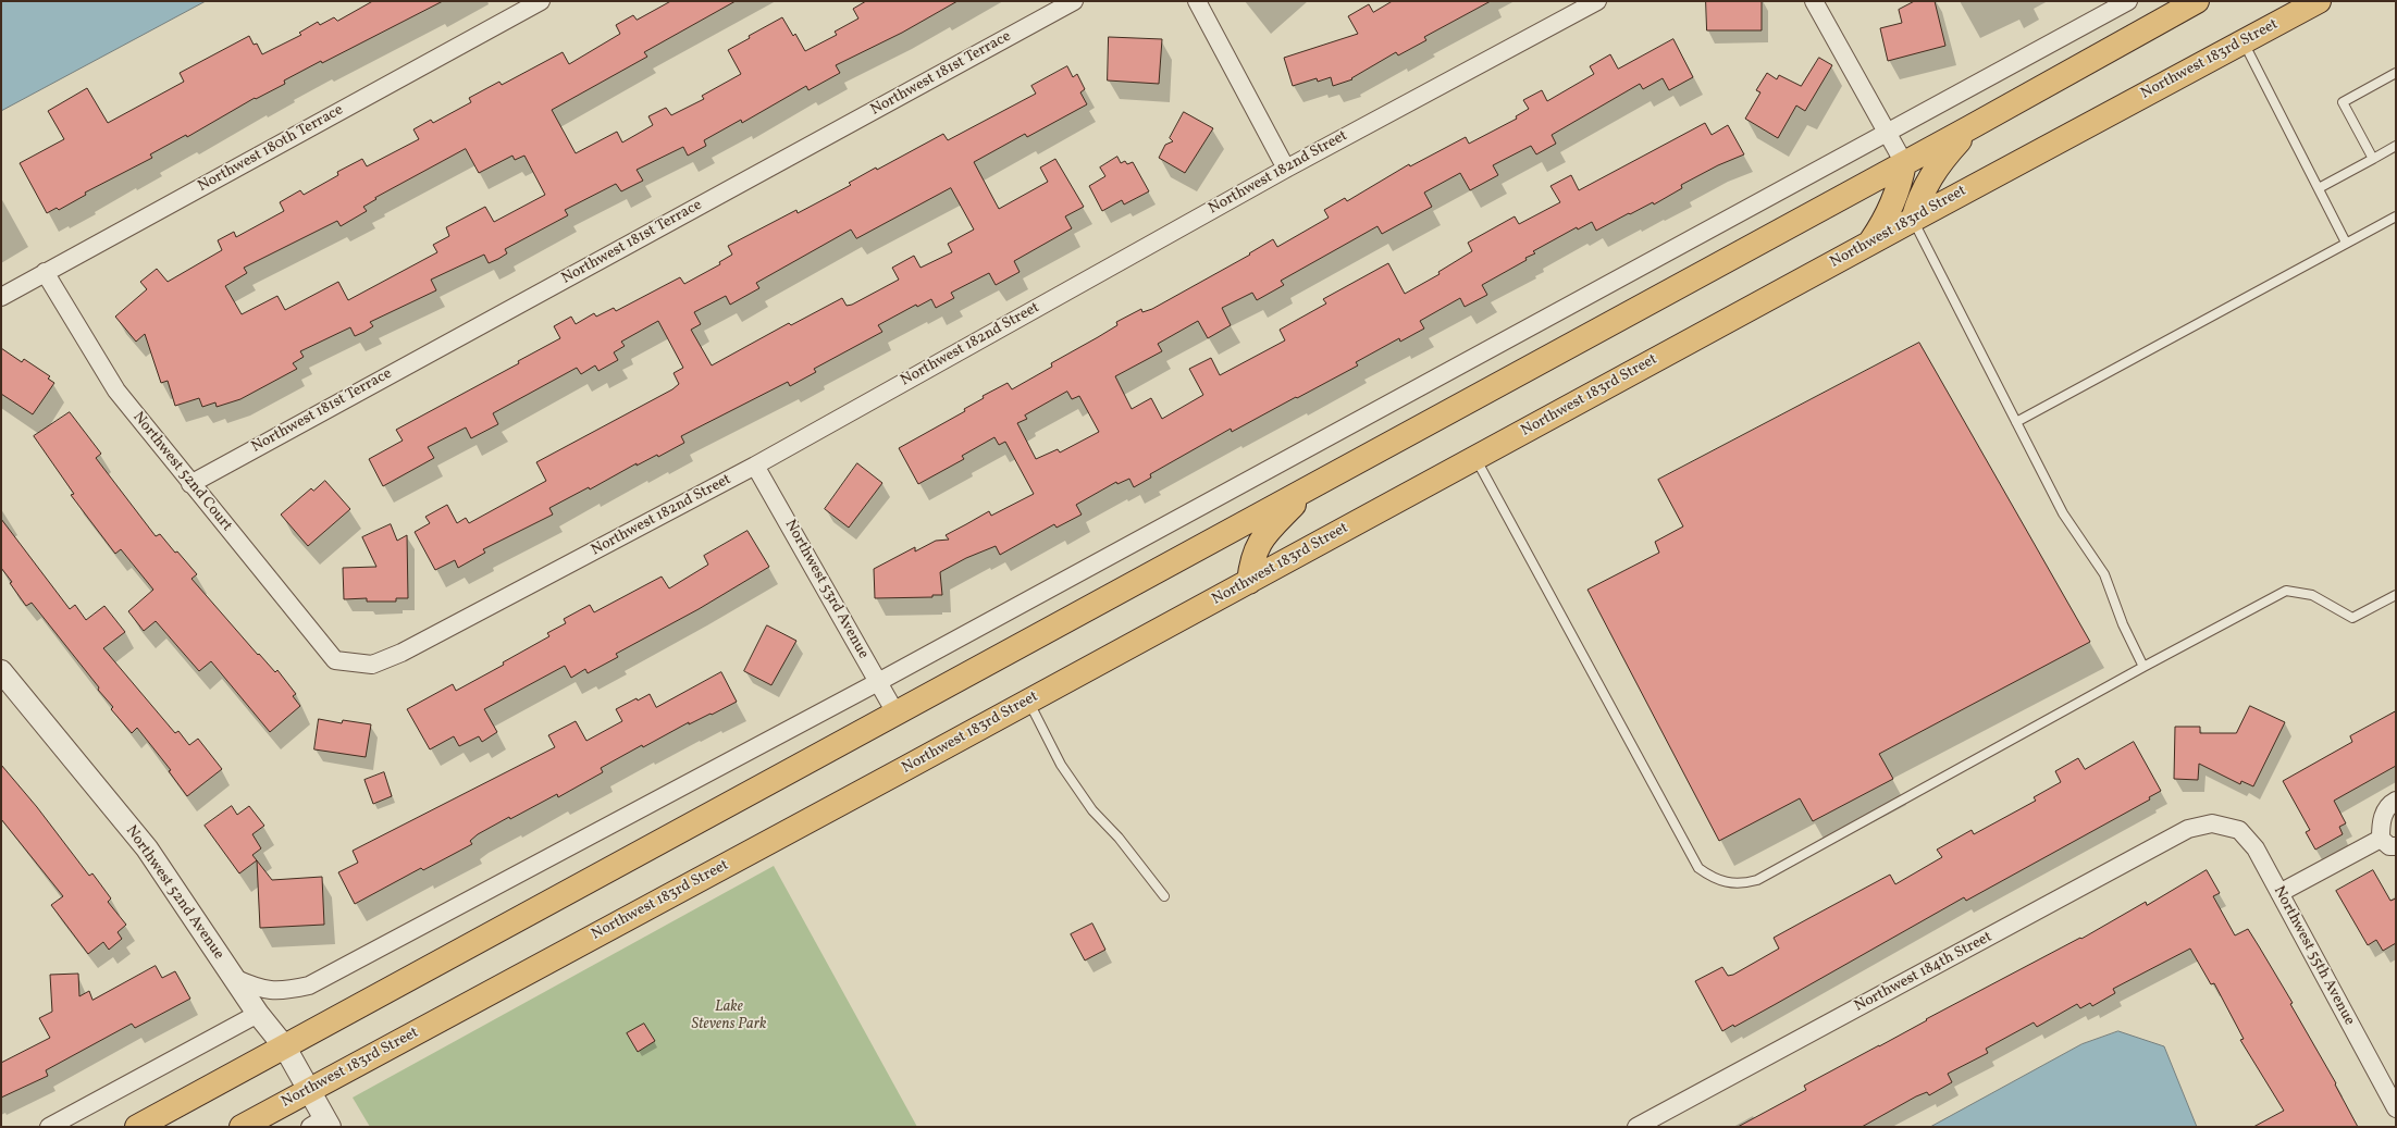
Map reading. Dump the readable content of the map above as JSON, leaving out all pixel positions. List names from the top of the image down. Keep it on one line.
{"streets":{"main road":["Northwest 183rd Street"],"street":["Northwest 181st Terrace","Northwest 180th Terrace","Northwest 182nd Street","Northwest 52nd Court","Northwest 53rd Avenue","Northwest 52nd Avenue","Northwest 55th Avenue","Northwest 184th Street"]},"crossings":[["Northwest 183rd Street","Northwest 52nd Avenue"],["Northwest 181st Terrace","Northwest 52nd Court"],["Northwest 180th Terrace","Northwest 52nd Court"],["Northwest 182nd Street","Northwest 52nd Court"],["Northwest 182nd Street","Northwest 53rd Avenue"],["Northwest 55th Avenue","Northwest 184th Street"]],"parks":["Lake Stevens Park"]}
